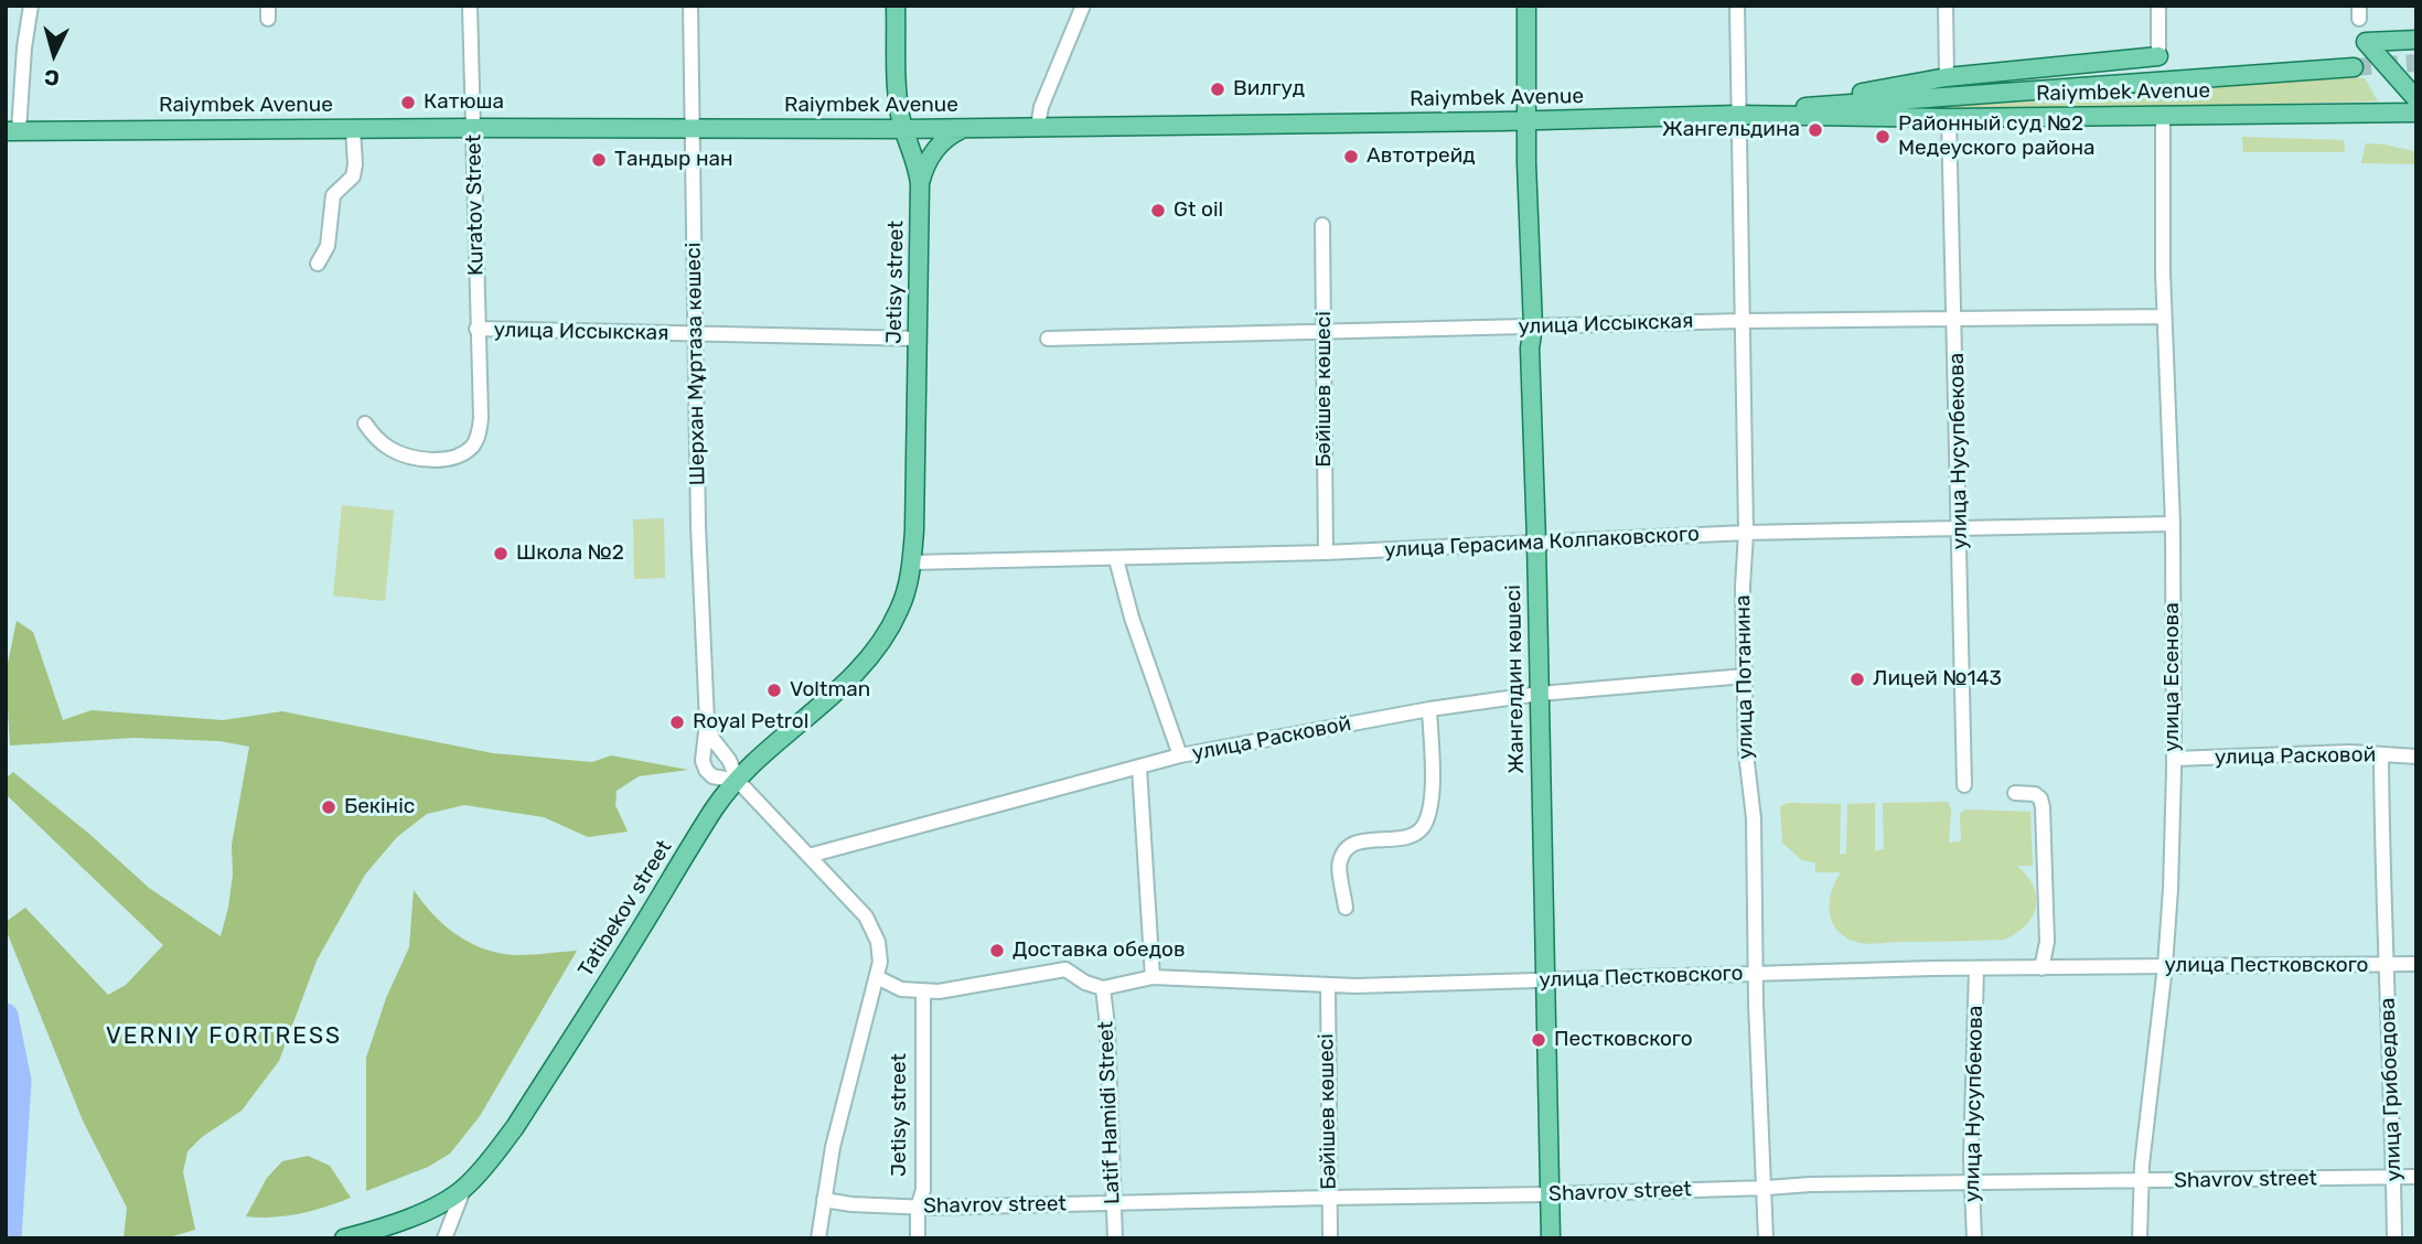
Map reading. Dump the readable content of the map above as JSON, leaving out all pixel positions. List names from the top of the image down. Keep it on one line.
{"streets":{"main road":["Raiymbek Avenue","Jetisy street","Жангелдин көшесі","Tatibekov street"],"street":["Kuratov Street","улица Иссыкская","Шерхан Мұртаза көшесі","Бәйішев көшесі","улица Нусупбекова","улица Герасима Колпаковского","улица Потанина","улица Есенова","улица Расковой","улица Пестковского","улица Грибоедова","Latif Hamidi Street","Shavrov street"]},"crossings":[["Raiymbek Avenue","Kuratov Street"],["Raiymbek Avenue","Jetisy street"],["Raiymbek Avenue","Шерхан Мұртаза көшесі"],["Raiymbek Avenue","улица Нусупбекова"],["Raiymbek Avenue","улица Потанина"],["Raiymbek Avenue","улица Есенова"],["Raiymbek Avenue","Жангелдин көшесі"],["Kuratov Street","улица Иссыкская"],["Jetisy street","улица Иссыкская"],["Jetisy street","улица Герасима Колпаковского"],["Jetisy street","Tatibekov street"],["Jetisy street","Shavrov street"],["улица Иссыкская","Шерхан Мұртаза көшесі"],["улица Иссыкская","Бәйішев көшесі"],["улица Иссыкская","улица Нусупбекова"],["улица Иссыкская","улица Потанина"],["улица Иссыкская","улица Есенова"],["улица Иссыкская","Жангелдин көшесі"],["Шерхан Мұртаза көшесі","Tatibekov street"],["Бәйішев көшесі","улица Герасима Колпаковского"],["Бәйішев көшесі","улица Пестковского"],["Бәйішев көшесі","Shavrov street"],["улица Нусупбекова","улица Герасима Колпаковского"],["улица Нусупбекова","улица Пестковского"],["улица Нусупбекова","Shavrov street"],["улица Герасима Колпаковского","улица Потанина"],["улица Герасима Колпаковского","улица Есенова"],["улица Герасима Колпаковского","Жангелдин көшесі"],["улица Герасима Колпаковского","Tatibekov street"],["улица Потанина","улица Расковой"],["улица Потанина","улица Пестковского"],["улица Потанина","Shavrov street"],["улица Есенова","улица Расковой"],["улица Есенова","улица Пестковского"],["улица Есенова","Shavrov street"],["Жангелдин көшесі","улица Расковой"],["Жангелдин көшесі","улица Пестковского"],["Жангелдин көшесі","Shavrov street"],["улица Расковой","улица Грибоедова"],["улица Пестковского","улица Грибоедова"],["улица Пестковского","Latif Hamidi Street"],["улица Грибоедова","Shavrov street"],["Latif Hamidi Street","Shavrov street"]],"districts":["VERNIY FORTRESS"],"places":["Вилгуд","Катюша","Жангельдина","Районный суд №2 Медеуского района","Автотрейд","Тандыр нан","Gt oil","Школа №2","Лицей №143","Voltman","Royal Petrol","Бекініс","Доставка обедов","Пестковского"],"north":"bottom"}
